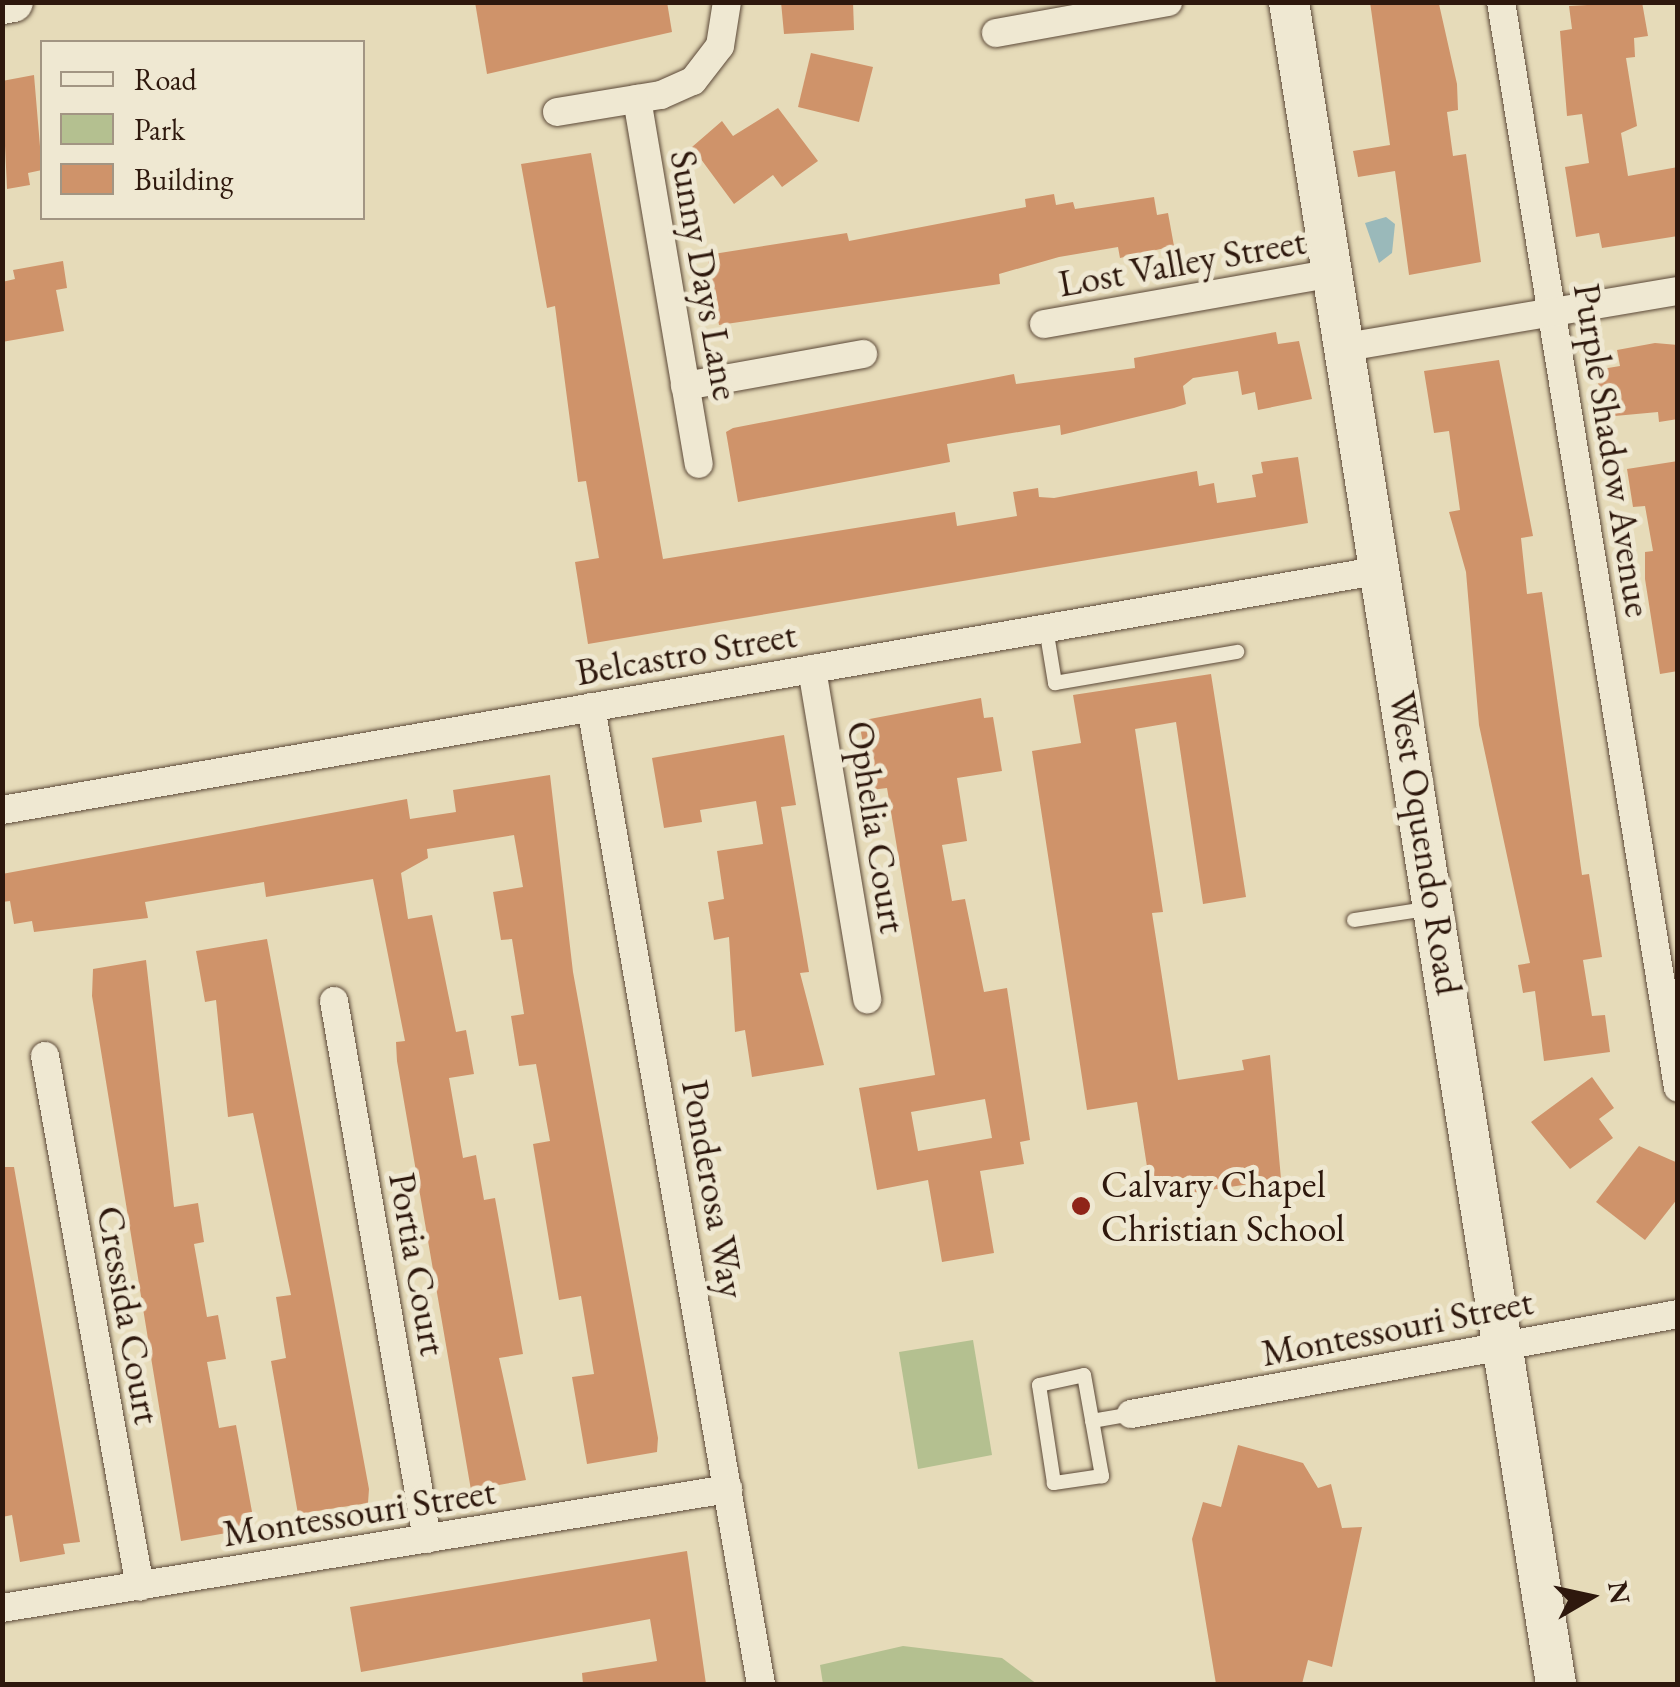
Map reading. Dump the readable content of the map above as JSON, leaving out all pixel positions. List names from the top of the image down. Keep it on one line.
{"streets":{"street":["Lost Valley Street","Sunny Days Lane","Purple Shadow Avenue","Belcastro Street","Ophelia Court","West Oquendo Road","Ponderosa Way","Portia Court","Cressida Court","Montessouri Street"]},"crossings":[["Lost Valley Street","West Oquendo Road"],["Belcastro Street","Ophelia Court"],["Belcastro Street","West Oquendo Road"],["Belcastro Street","Ponderosa Way"],["West Oquendo Road","Montessouri Street"],["Ponderosa Way","Montessouri Street"],["Portia Court","Montessouri Street"],["Cressida Court","Montessouri Street"]],"places":["Calvary Chapel Christian School"],"legend":["Road","Park","Building"],"north":"right"}
